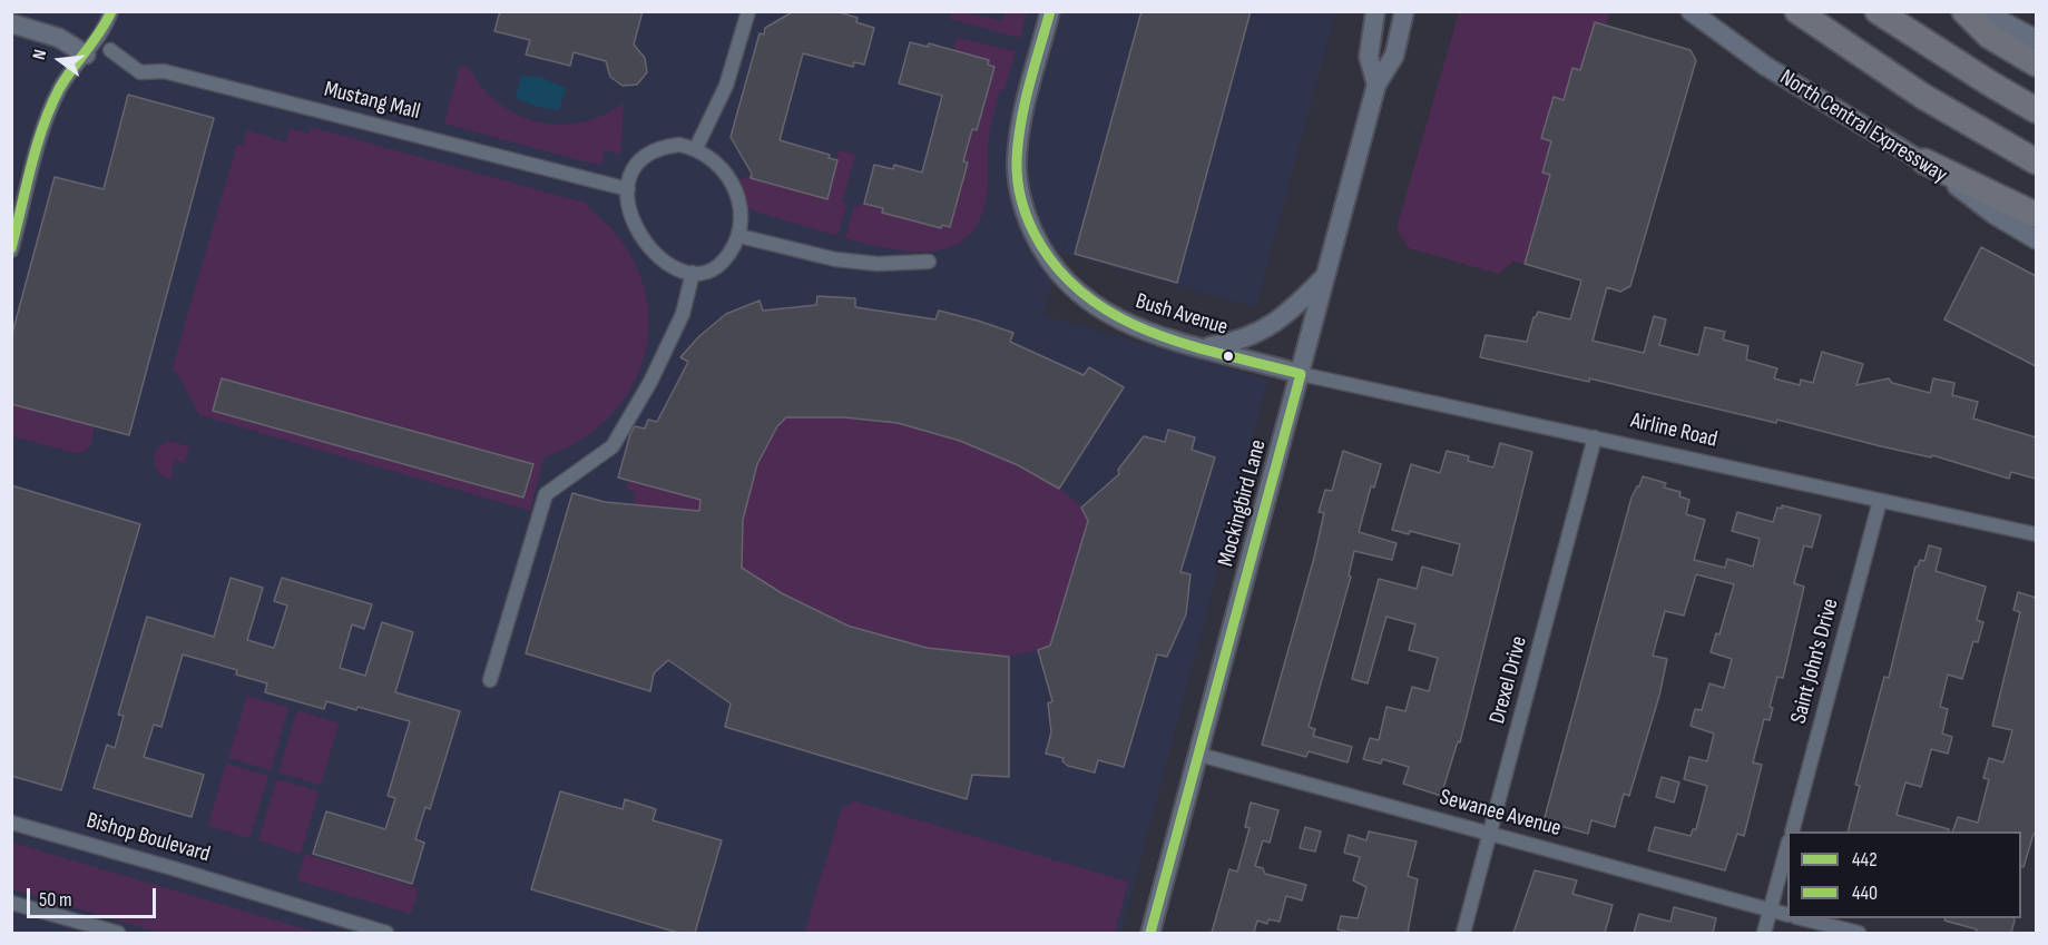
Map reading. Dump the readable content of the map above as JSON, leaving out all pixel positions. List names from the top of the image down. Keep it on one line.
{"streets":{"main road":["North Central Expressway","Bush Avenue","Mockingbird Lane"],"street":["Mustang Mall","Airline Road","Saint John's Drive","Drexel Drive","Sewanee Avenue","Bishop Boulevard"]},"crossings":[["Bush Avenue","Airline Road"],["Bush Avenue","Mockingbird Lane"],["Airline Road","Mockingbird Lane"],["Airline Road","Saint John's Drive"],["Airline Road","Drexel Drive"],["Mockingbird Lane","Sewanee Avenue"],["Drexel Drive","Sewanee Avenue"]],"lines":["transit line 442","transit line 440"],"legend":["442","440"],"scale_bar":"50 m","north":"left"}
